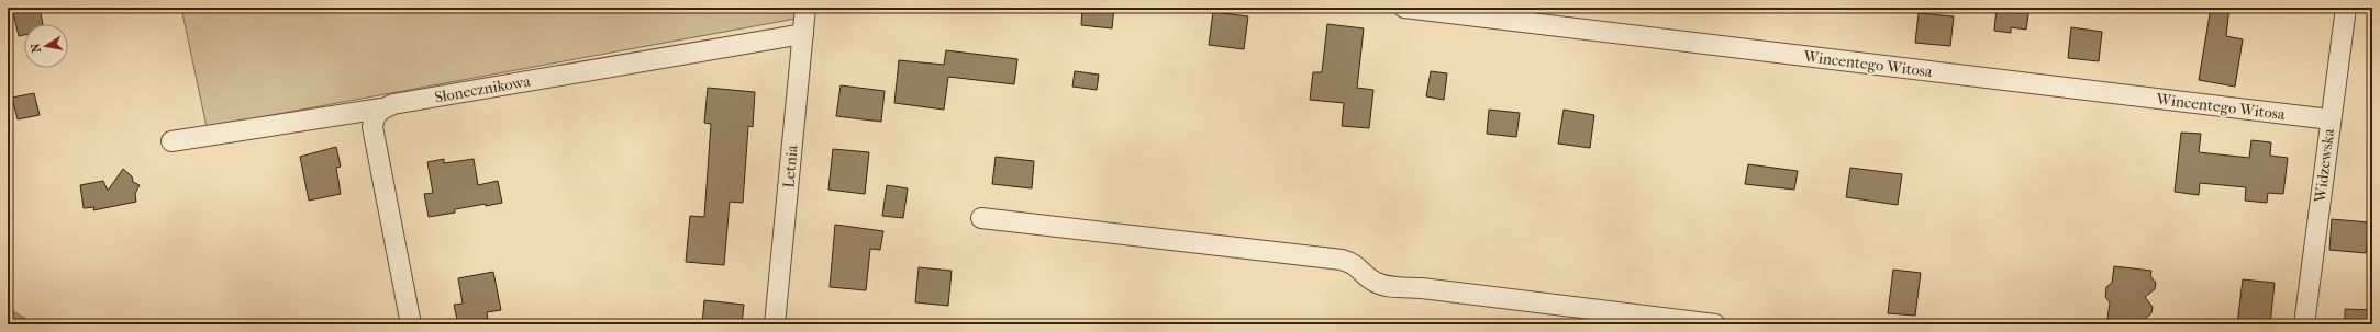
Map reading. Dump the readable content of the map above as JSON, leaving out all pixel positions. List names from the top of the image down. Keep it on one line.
{"streets":{"street":["Wincentego Witosa","Słonecznikowa","Widzewska","Letnia"]},"crossings":[["Wincentego Witosa","Widzewska"],["Słonecznikowa","Letnia"]],"north":"left"}
